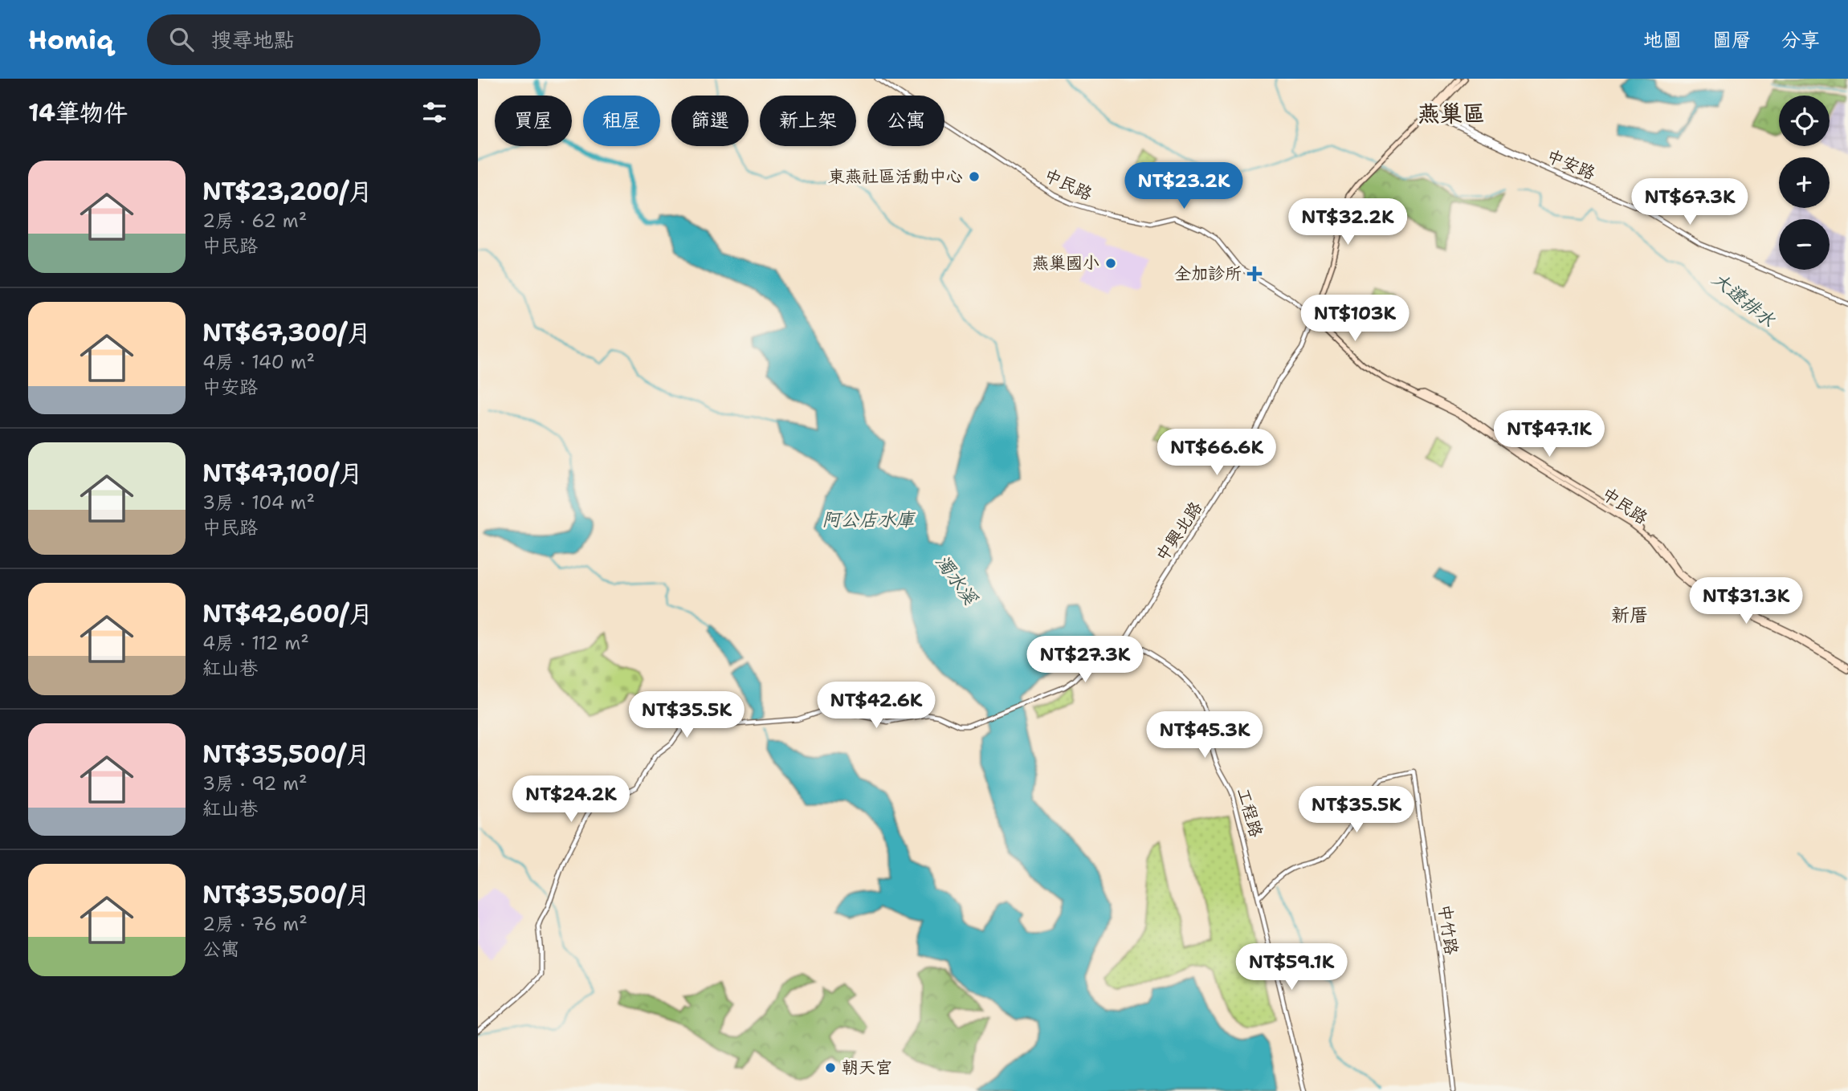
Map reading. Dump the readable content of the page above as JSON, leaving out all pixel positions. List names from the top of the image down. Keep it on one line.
{"streets":{"main road":["中民路"],"street":["中安路","中興北路","工程路","中竹路"]},"crossings":[["中民路","中興北路"],["中興北路","工程路"],["工程路","中竹路"]],"districts":["燕巢區","新厝"],"water":["大遼排水","阿公店水庫","濁水溪"],"places":{"other":["東燕社區活動中心","燕巢國小","朝天宮"],"health":["全加診所"]},"page":{"header":"Homiq","search":"搜尋地點","nav":["地圖","圖層","分享"],"heading":"14筆物件","map_buttons":["+","−"],"chip":["買屋","租屋","篩選","新上架","公寓"],"list":[{"name":"NT$23,200/月","note":"2房 · 62 m² · 中民路"},{"name":"NT$67,300/月","note":"4房 · 140 m² · 中安路"},{"name":"NT$47,100/月","note":"3房 · 104 m² · 中民路"},{"name":"NT$42,600/月","note":"4房 · 112 m² · 紅山巷"},{"name":"NT$35,500/月","note":"3房 · 92 m² · 紅山巷"},{"name":"NT$35,500/月","note":"2房 · 76 m² · 公寓"}],"price":["NT$23.2K","NT$67.3K","NT$32.2K","NT$103K","NT$47.1K","NT$66.6K","NT$31.3K","NT$27.3K","NT$42.6K","NT$35.5K","NT$45.3K","NT$24.2K","NT$35.5K","NT$59.1K"]}}
